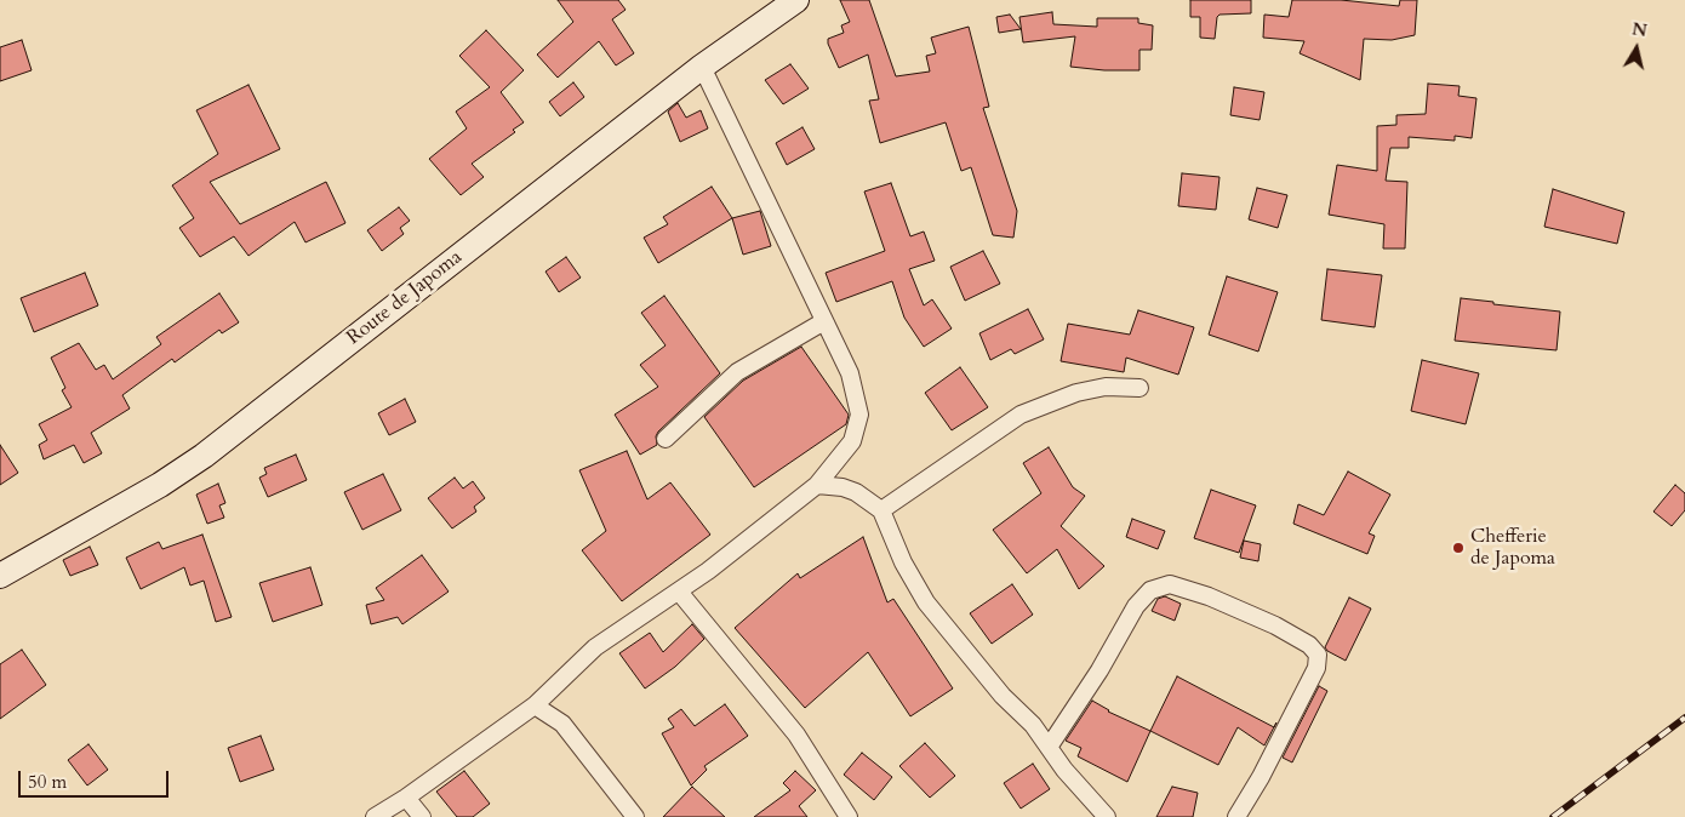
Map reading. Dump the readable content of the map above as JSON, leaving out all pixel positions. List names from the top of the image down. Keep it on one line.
{"streets":{"street":["Route de Japoma"]},"places":["Chefferie de Japoma"],"scale_bar":"50 m","north":"top"}
